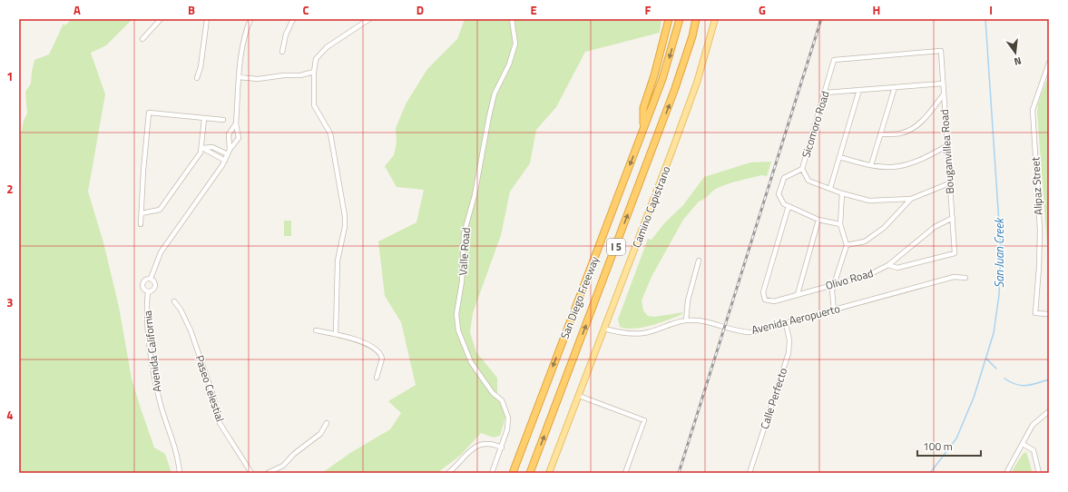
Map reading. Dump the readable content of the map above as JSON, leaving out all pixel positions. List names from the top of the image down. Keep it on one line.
{"streets":{"highway":["I 5","San Diego Freeway"],"main road":["Camino Capistrano"],"street":["Sicomoro Road","Bouganvillea Road","Alipaz Street","Valle Road","Olivo Road","Avenida Aeropuerto","Avenida California","Paseo Celestial","Calle Perfecto"]},"crossings":[["Sicomoro Road","Bouganvillea Road"],["Sicomoro Road","Olivo Road"],["Bouganvillea Road","Olivo Road"],["Camino Capistrano","Avenida Aeropuerto"],["Avenida Aeropuerto","Calle Perfecto"]],"water":["San Juan Creek"],"scale_bar":"100 m","north":"bottom","grid":{"columns":["A","B","C","D","E","F","G","H","I"],"rows":["1","2","3","4"]}}
